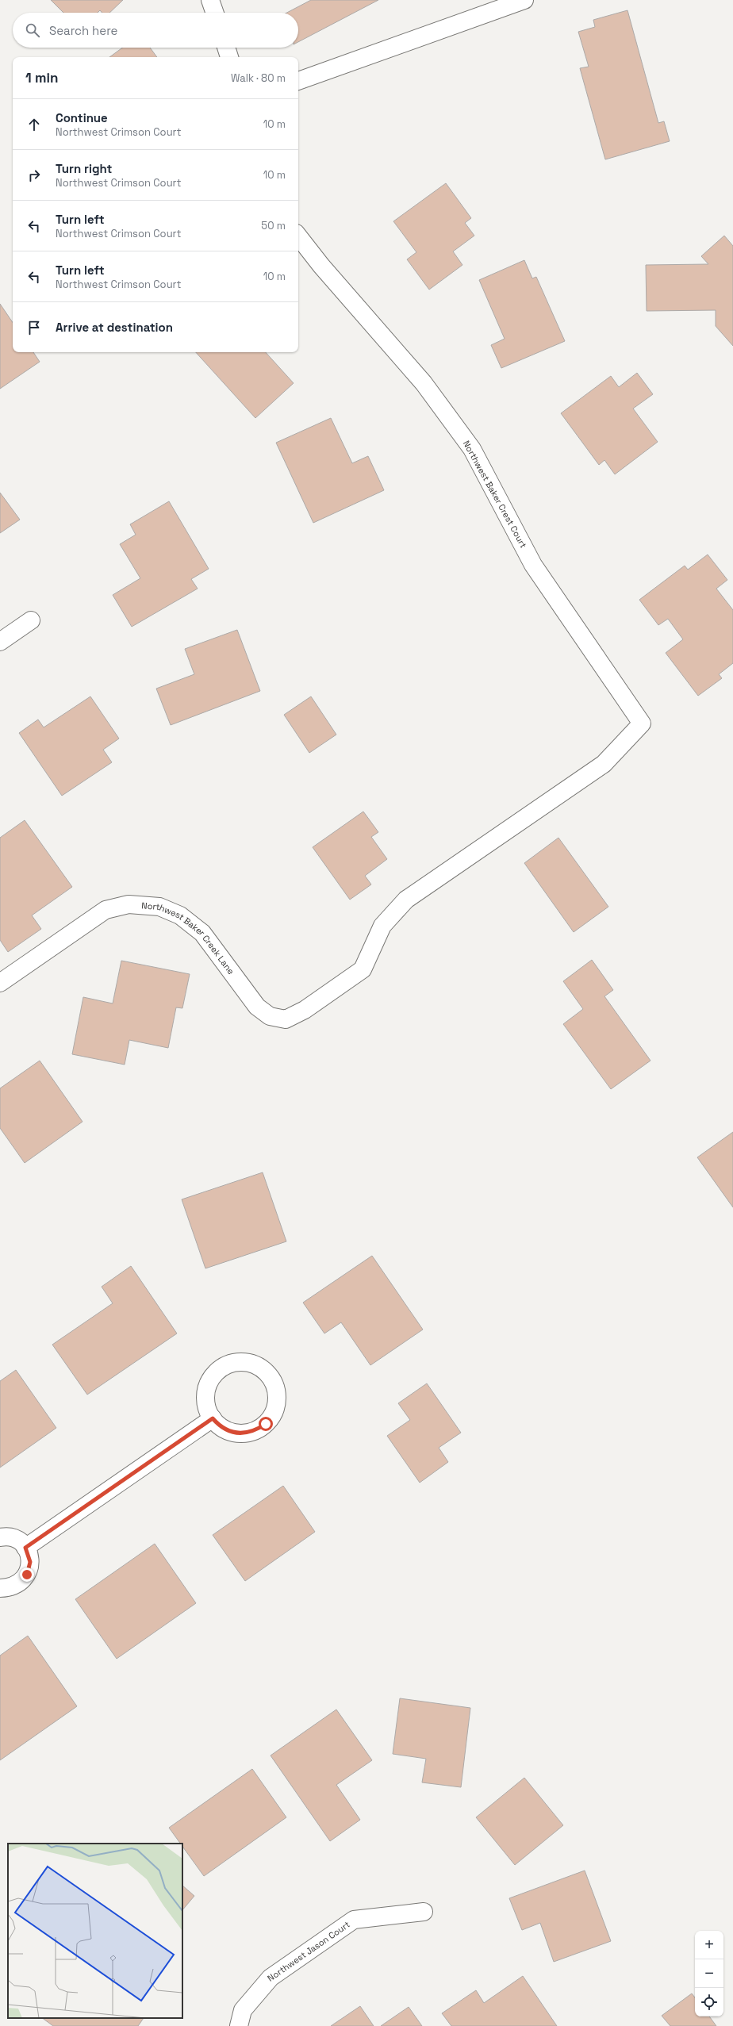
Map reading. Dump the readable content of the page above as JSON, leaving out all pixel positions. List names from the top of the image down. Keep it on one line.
{"streets":{"street":["Northwest Baker Crest Court","Northwest Baker Creek Lane","Northwest Jason Court"]},"crossings":[["Northwest Baker Crest Court","Northwest Baker Creek Lane"]],"page":{"search":"Search here","heading":["1 min","Walk · 80 m"],"list":[["Continue","Northwest Crimson Court","10 m"],["Turn right","Northwest Crimson Court","10 m"],["Turn left","Northwest Crimson Court","50 m"],["Turn left","Northwest Crimson Court","10 m"],"Arrive at destination"],"map_buttons":["+","−"]}}
